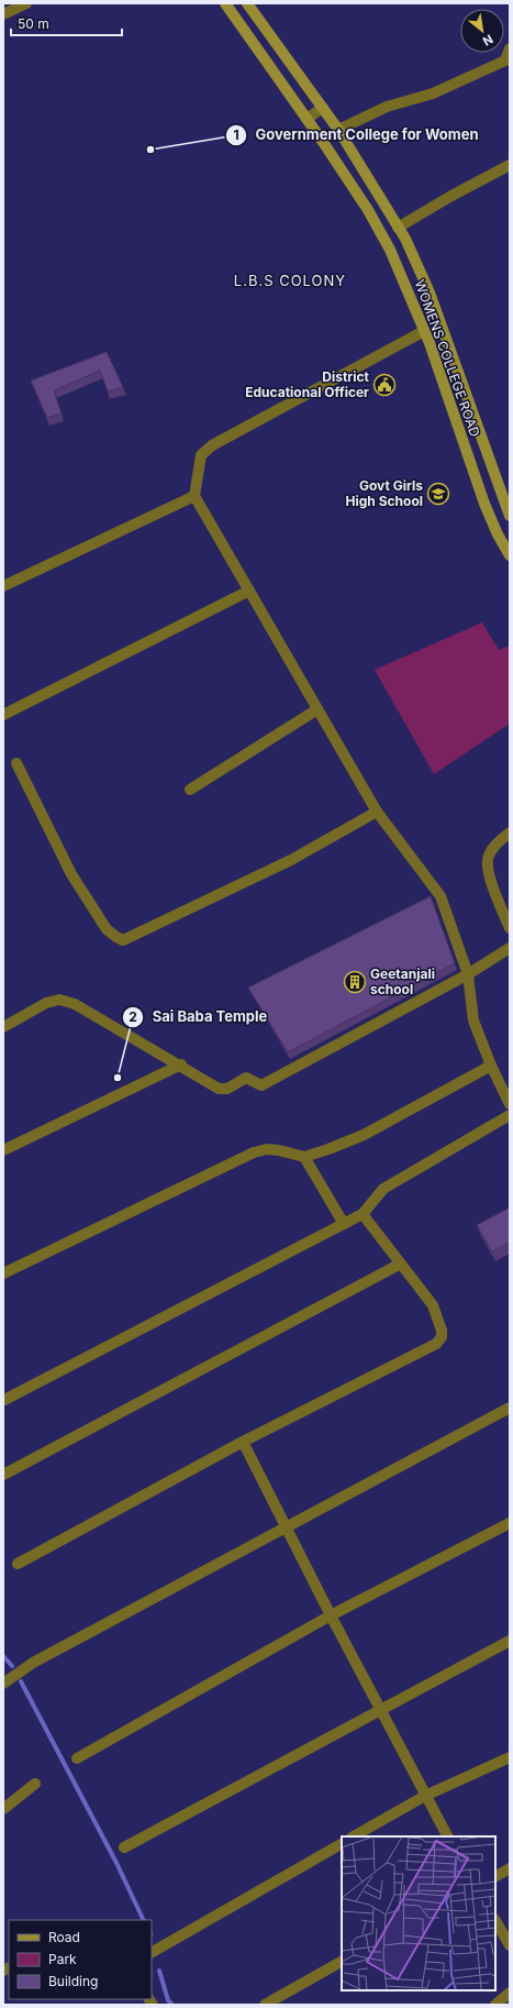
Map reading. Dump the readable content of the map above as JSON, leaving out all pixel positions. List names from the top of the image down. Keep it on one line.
{"streets":{"main road":["WOMENS COLLEGE ROAD"]},"districts":["L.B.S COLONY"],"places":{"other":["Government College for Women","Sai Baba Temple"],"public building":["District Educational Officer"],"school or university":["Govt Girls High School"],"building":["Geetanjali school"]},"legend":["Road","Park","Building"],"scale_bar":"50 m","north":"bottom right"}
